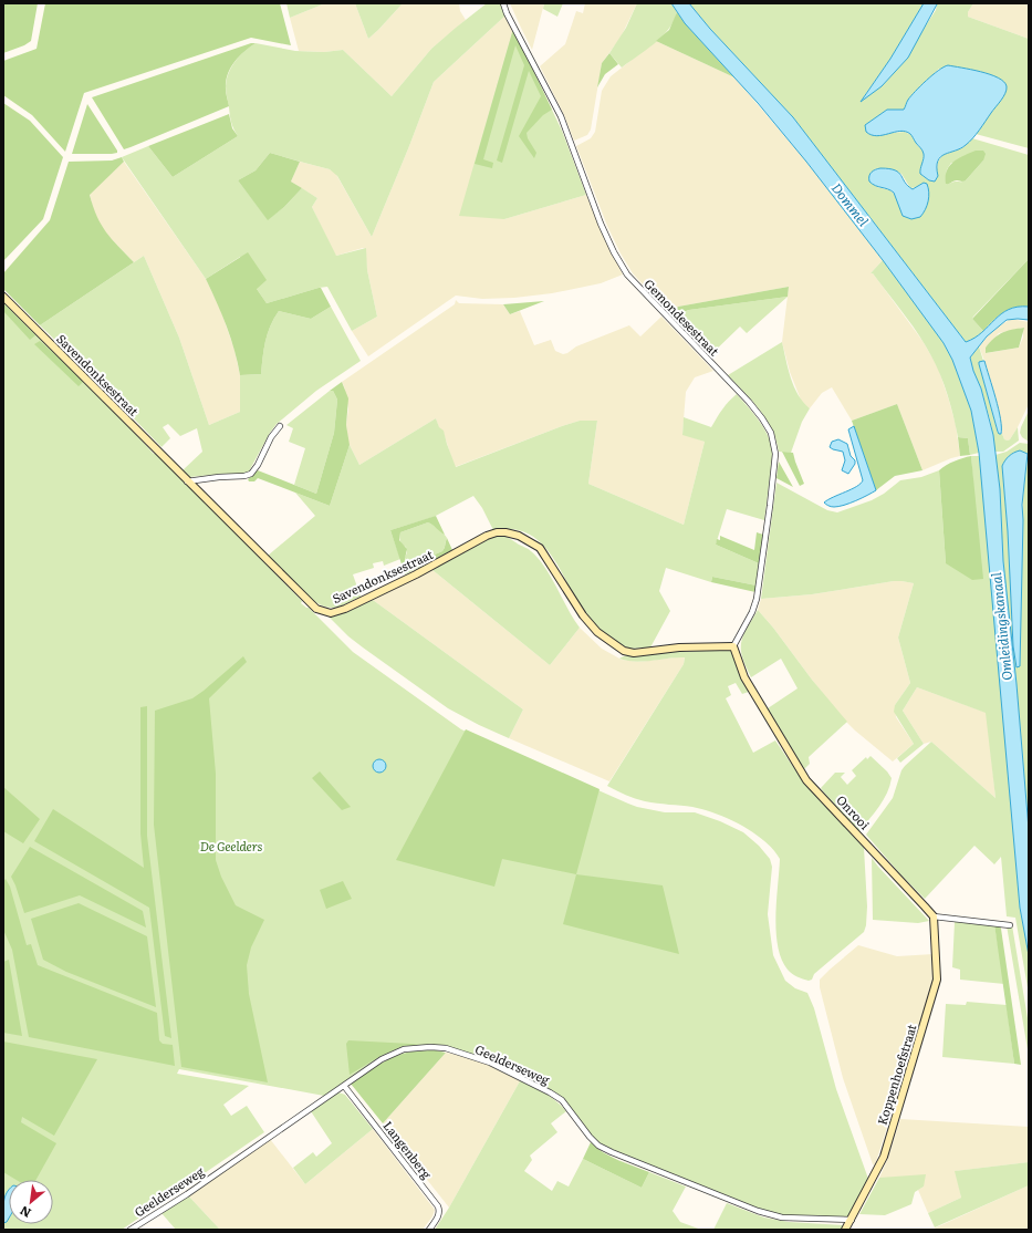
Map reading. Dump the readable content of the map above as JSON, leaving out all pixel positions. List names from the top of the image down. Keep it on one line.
{"streets":{"street":["Gemondesestraat","Savendonksestraat","Onrooi","Geelderseweg","Koppenhoefstraat","Langenberg"]},"crossings":[["Gemondesestraat","Savendonksestraat"],["Gemondesestraat","Onrooi"],["Savendonksestraat","Onrooi"],["Onrooi","Koppenhoefstraat"],["Geelderseweg","Koppenhoefstraat"],["Geelderseweg","Langenberg"]],"water":["Dommel","Omleidingskanaal"],"parks":["De Geelders"],"north":"bottom left"}
